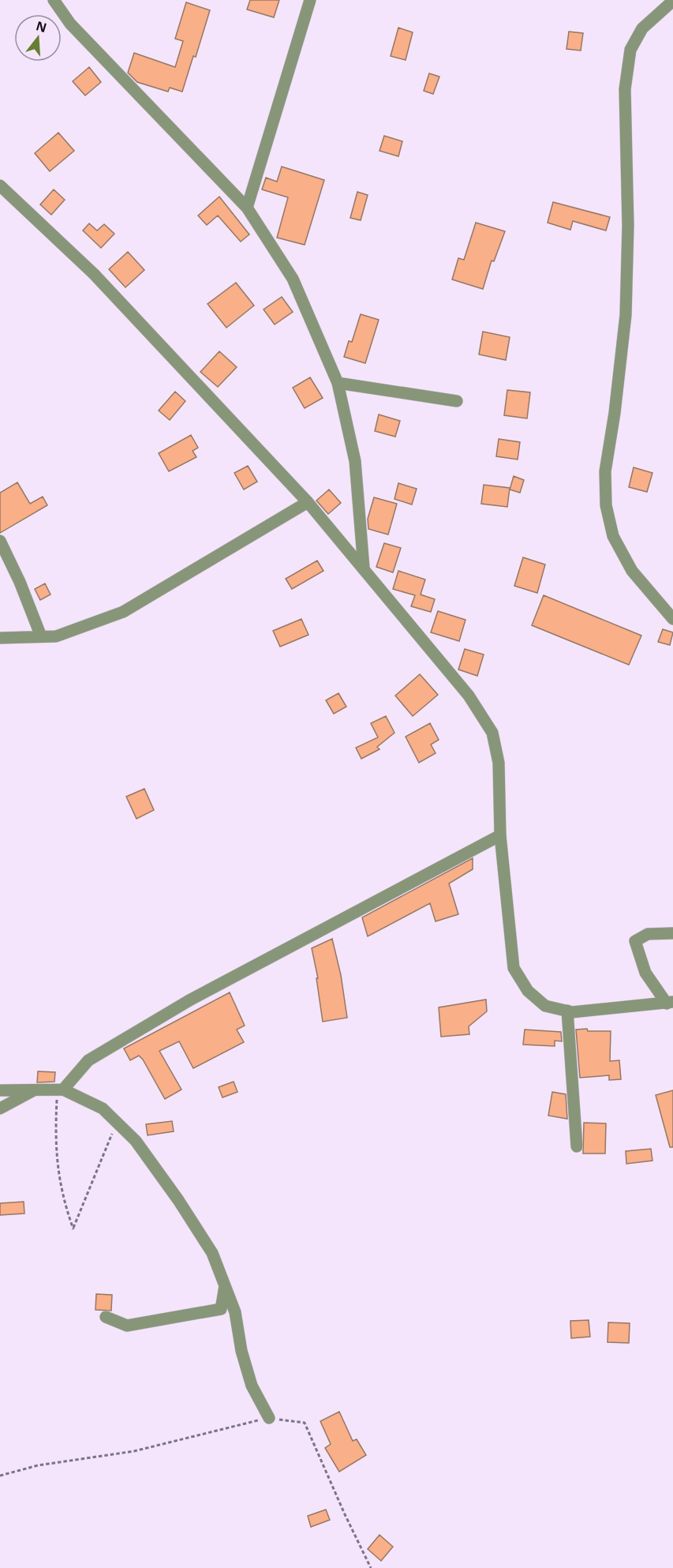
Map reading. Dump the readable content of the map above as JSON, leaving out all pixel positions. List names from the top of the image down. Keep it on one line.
{"north":"top"}
